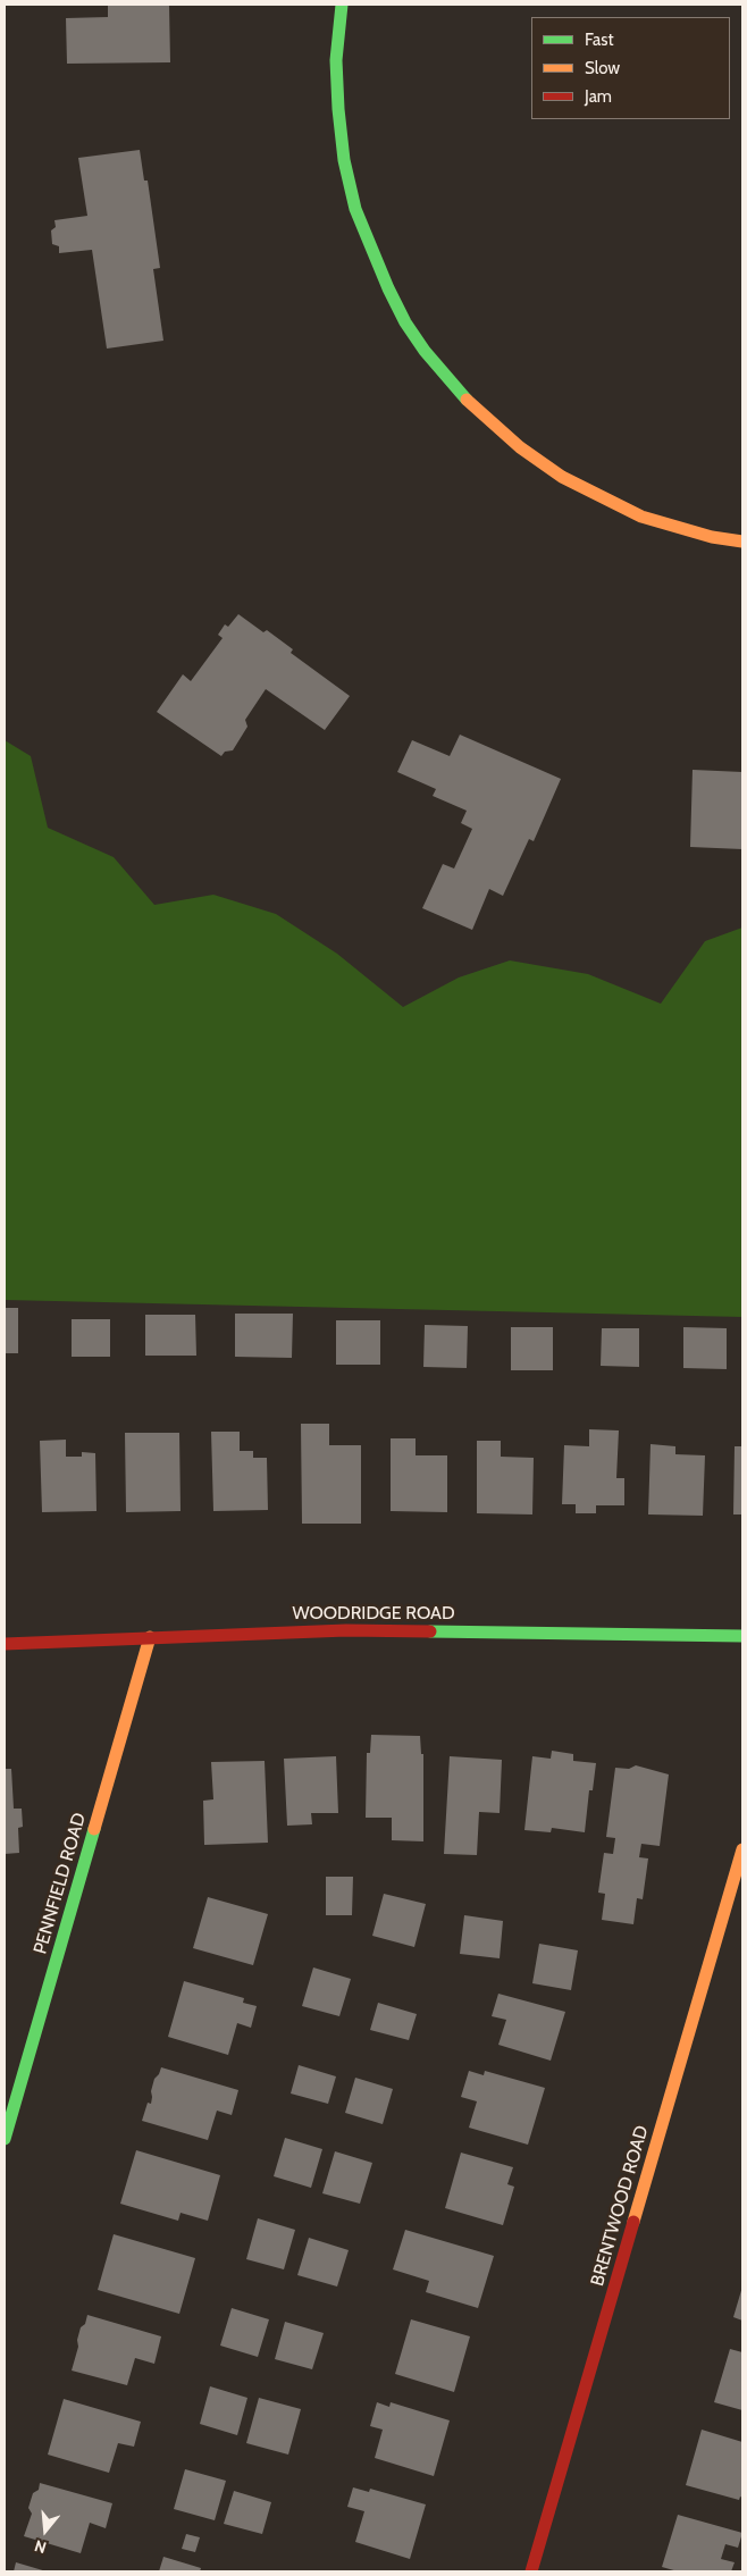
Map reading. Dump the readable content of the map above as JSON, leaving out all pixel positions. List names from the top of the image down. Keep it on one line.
{"streets":{"street":["WOODRIDGE ROAD","PENNFIELD ROAD","BRENTWOOD ROAD"]},"crossings":[["WOODRIDGE ROAD","PENNFIELD ROAD"]],"legend":["Fast","Slow","Jam"],"north":"bottom"}
